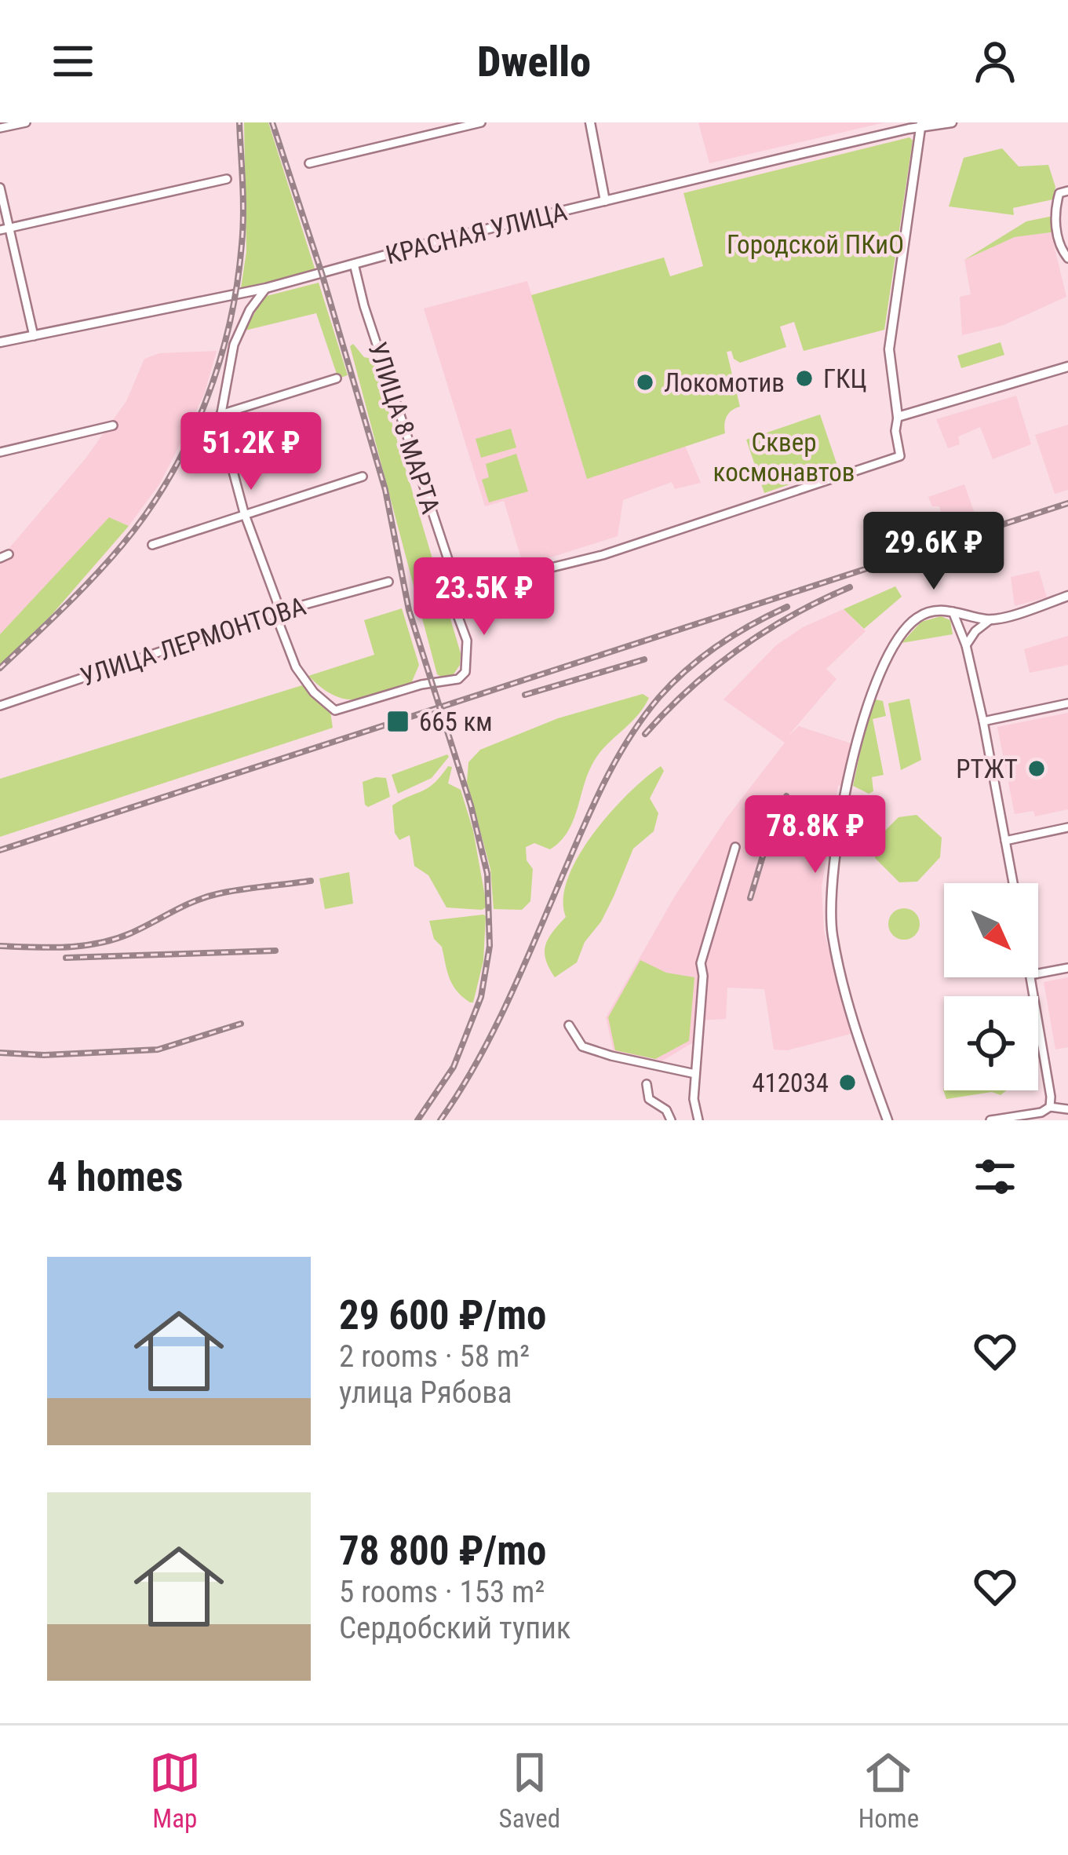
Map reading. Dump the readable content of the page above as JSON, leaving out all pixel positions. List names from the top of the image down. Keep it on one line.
{"streets":{"street":["КРАСНАЯ УЛИЦА","УЛИЦА 8 МАРТА","УЛИЦА ЛЕРМОНТОВА"]},"crossings":[["КРАСНАЯ УЛИЦА","УЛИЦА 8 МАРТА"],["УЛИЦА 8 МАРТА","УЛИЦА ЛЕРМОНТОВА"]],"parks":["Городской ПКиО","Сквер космонавтов"],"places":{"other":["ГКЦ","Локомотив","РТЖТ","412034"],"transit":["665 км"]},"north":"bottom right","page":{"header":"Dwello","price":["51.2K ₽","29.6K ₽","23.5K ₽","78.8K ₽"],"heading":"4 homes","list":[{"name":"29 600 ₽/mo","note":"2 rooms · 58 m² · улица Рябова"},{"name":"78 800 ₽/mo","note":"5 rooms · 153 m² · Сердобский тупик"}],"tabs":["Map","Saved","Home"]}}
